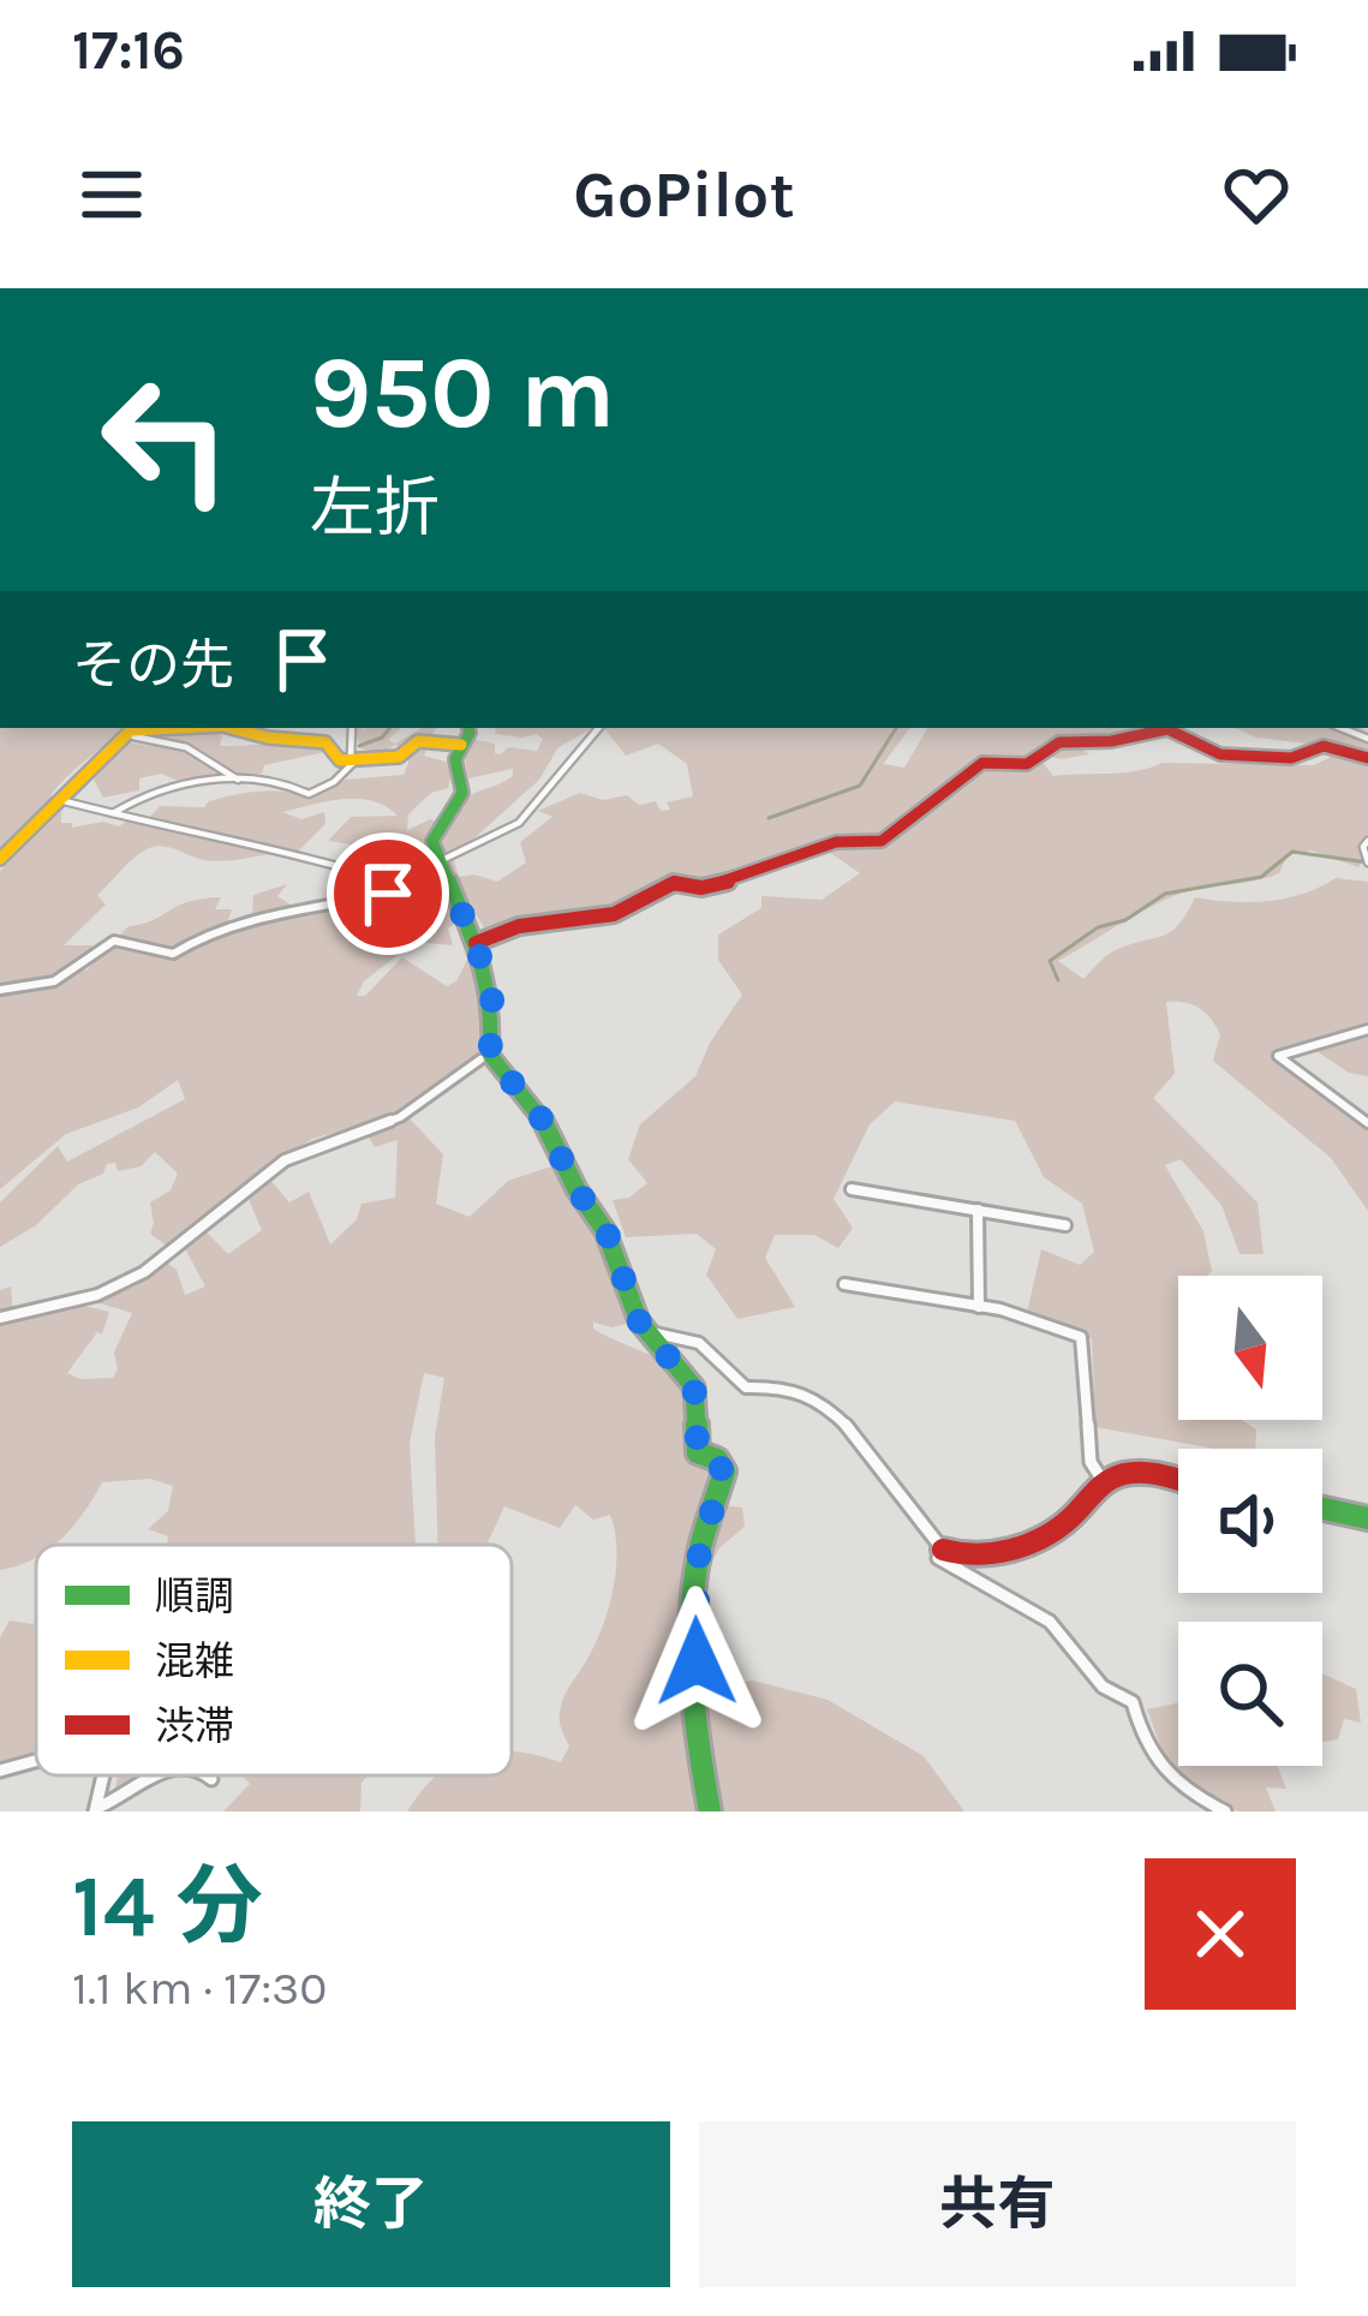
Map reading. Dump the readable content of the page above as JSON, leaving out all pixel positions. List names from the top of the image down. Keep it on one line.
{"legend":["順調","混雑","渋滞"],"north":"bottom","page":{"status":"17:16","header":"GoPilot","turn":["950 m","左折"],"then":"その先","heading":["14 分","1.1 km · 17:30"],"buttons":["終了","共有"]}}
